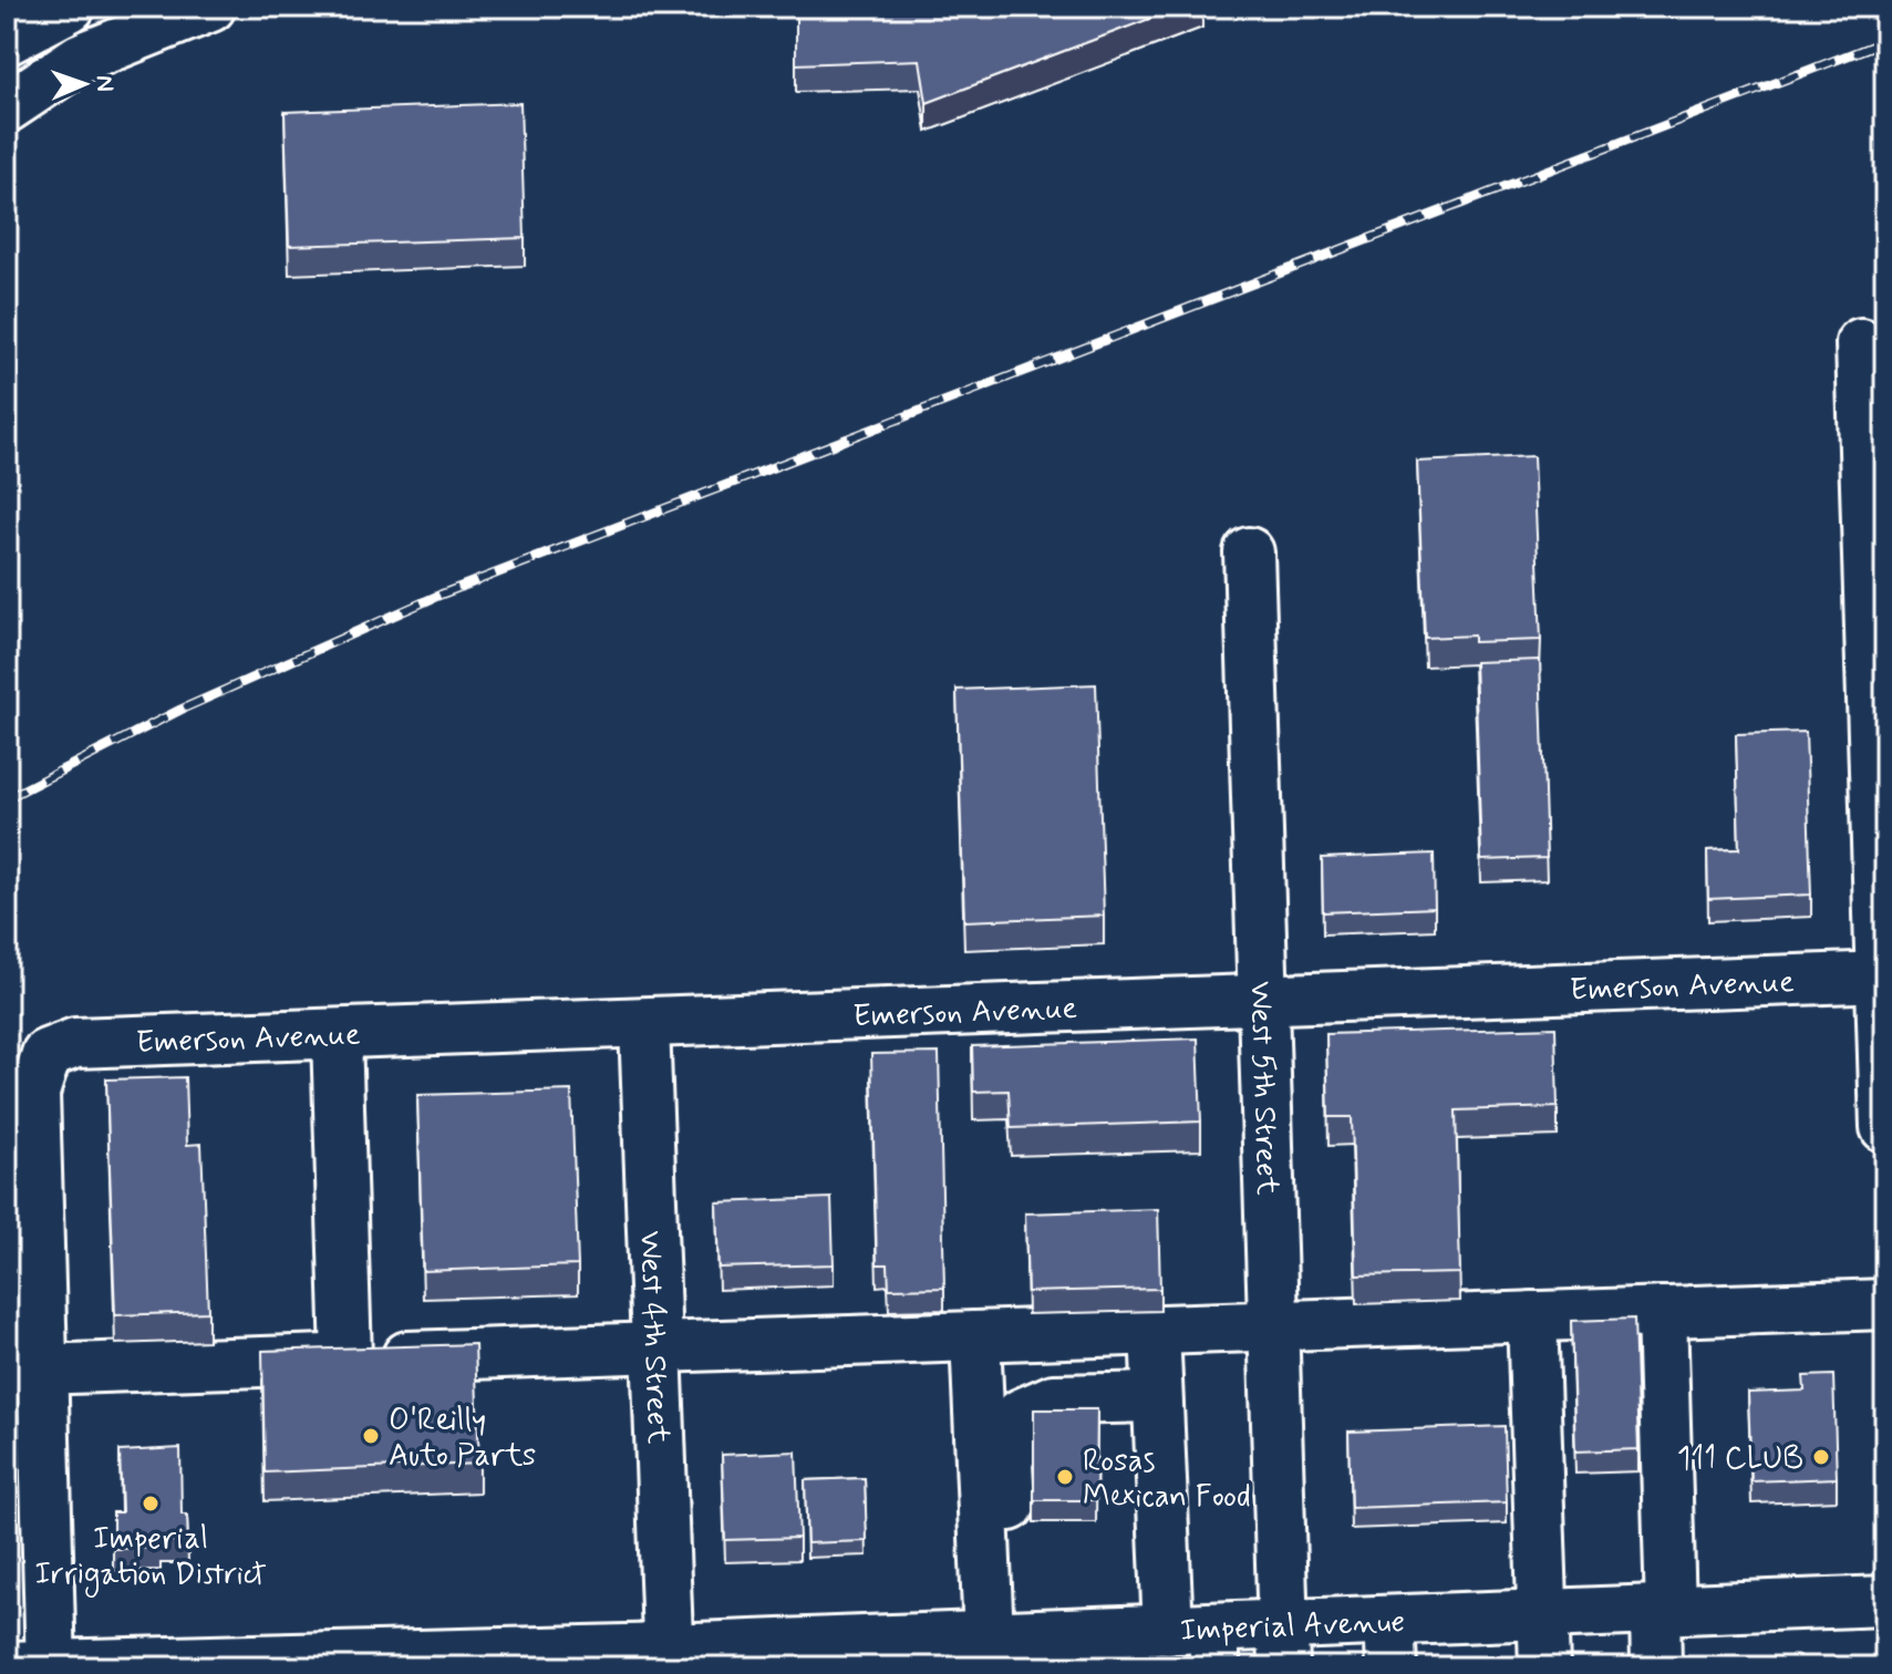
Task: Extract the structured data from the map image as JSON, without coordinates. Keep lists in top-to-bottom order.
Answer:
{
  "streets": {
    "main road": [
      "Emerson Avenue",
      "West 5th Street",
      "West 4th Street",
      "Imperial Avenue"
    ]
  },
  "crossings": [
    ["Emerson Avenue", "West 5th Street"],
    ["Emerson Avenue", "West 4th Street"],
    ["West 5th Street", "Imperial Avenue"],
    ["West 4th Street", "Imperial Avenue"]
  ],
  "places": [
    "O'Reilly Auto Parts",
    "111 CLUB",
    "Rosas Mexican Food",
    "Imperial Irrigation District"
  ],
  "north": "right"
}
